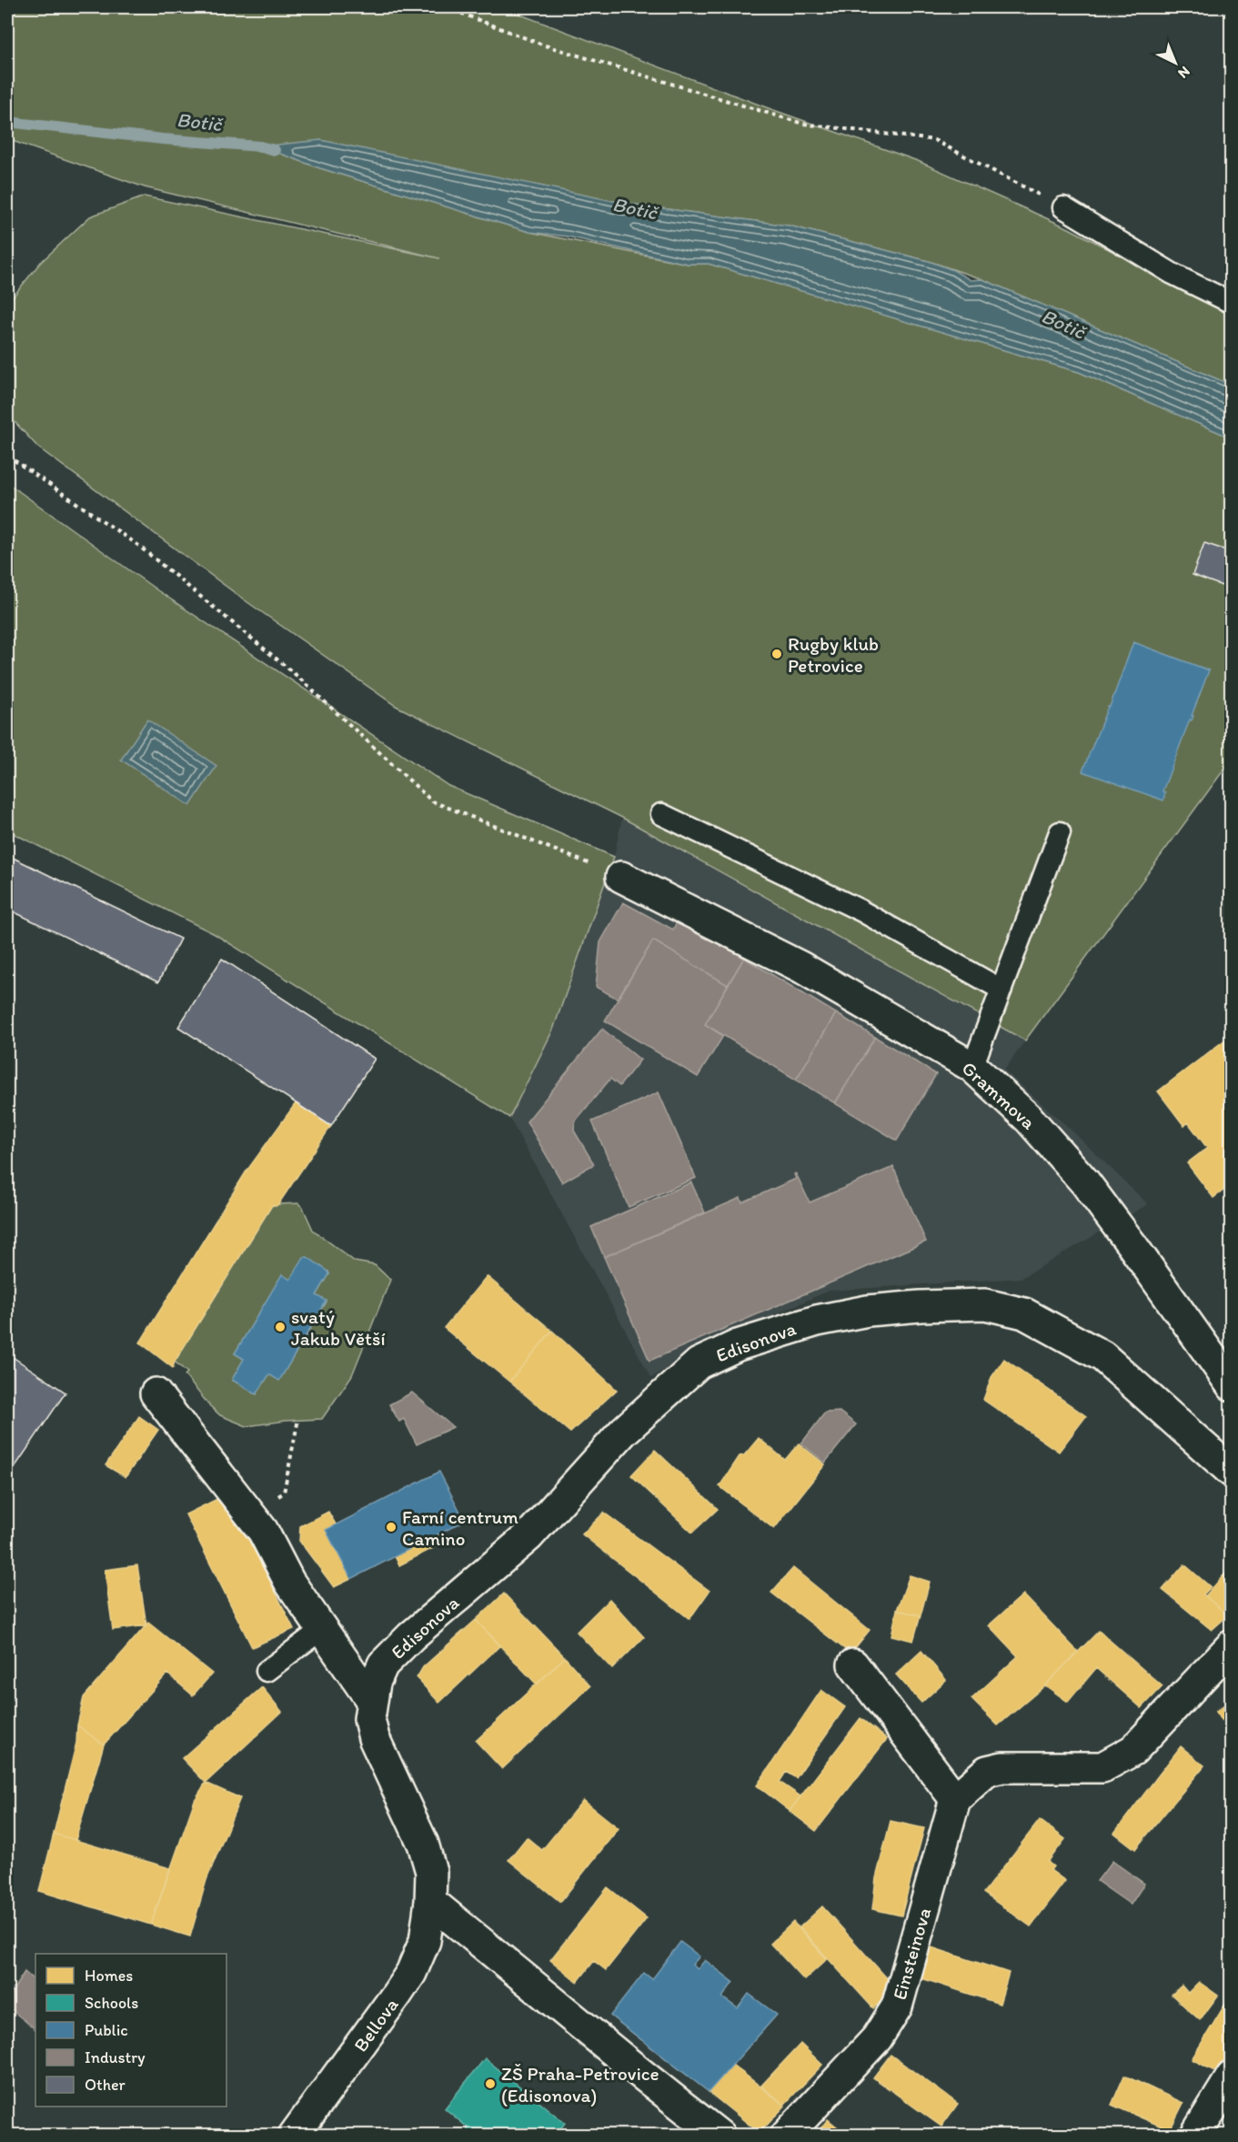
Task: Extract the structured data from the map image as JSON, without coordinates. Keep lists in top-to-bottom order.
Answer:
{
  "streets": {
    "street": [
      "Grammova",
      "Edisonova",
      "Einsteinova",
      "Bellova"
    ]
  },
  "crossings": [
    ["Edisonova", "Bellova"]
  ],
  "water": ["Botič"],
  "places": [
    "Rugby klub Petrovice",
    "svatý Jakub Větší",
    "Farní centrum Camino",
    "ZŠ Praha-Petrovice (Edisonova)"
  ],
  "legend": [
    "Homes",
    "Schools",
    "Public",
    "Industry",
    "Other"
  ],
  "north": "bottom right"
}
